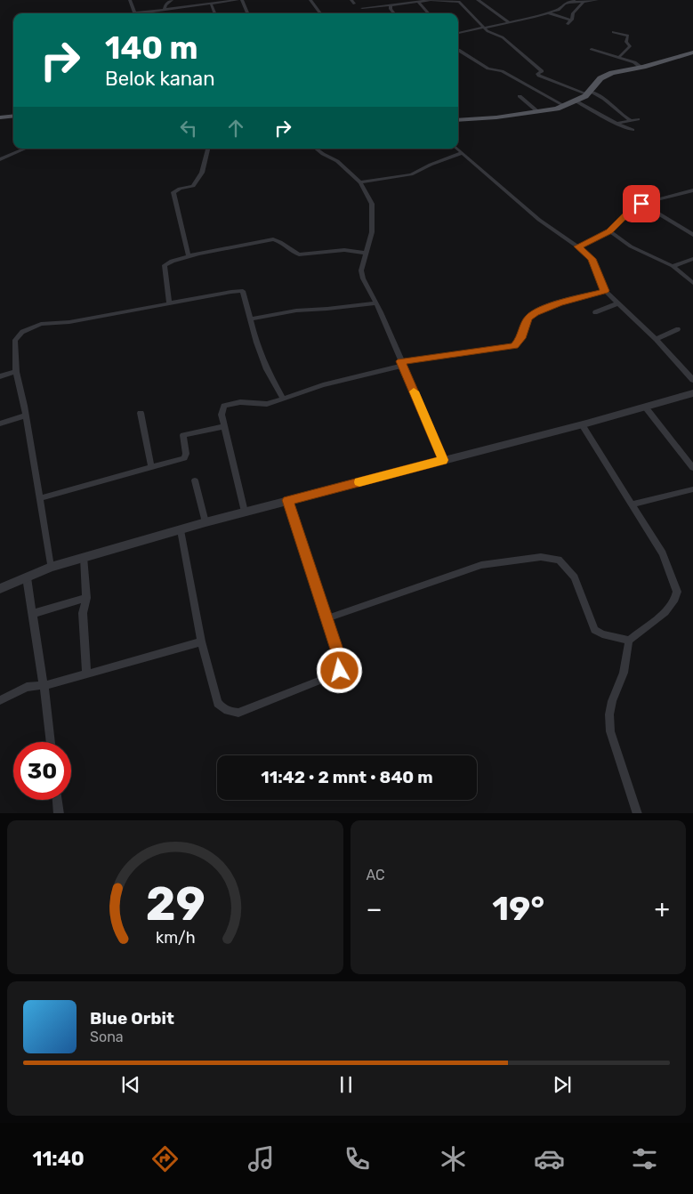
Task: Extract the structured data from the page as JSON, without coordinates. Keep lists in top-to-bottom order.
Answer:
{
  "page": {
    "turn": ["140 m", "Belok kanan"],
    "limit": "30",
    "trip": "11:42 · 2 mnt · 840 m",
    "tile": "AC",
    "heat": ["−", "19°", "+"],
    "song": ["Blue Orbit", "Sona"],
    "tabs": "11:40",
    "gauge": ["29", "km/h"]
  }
}
